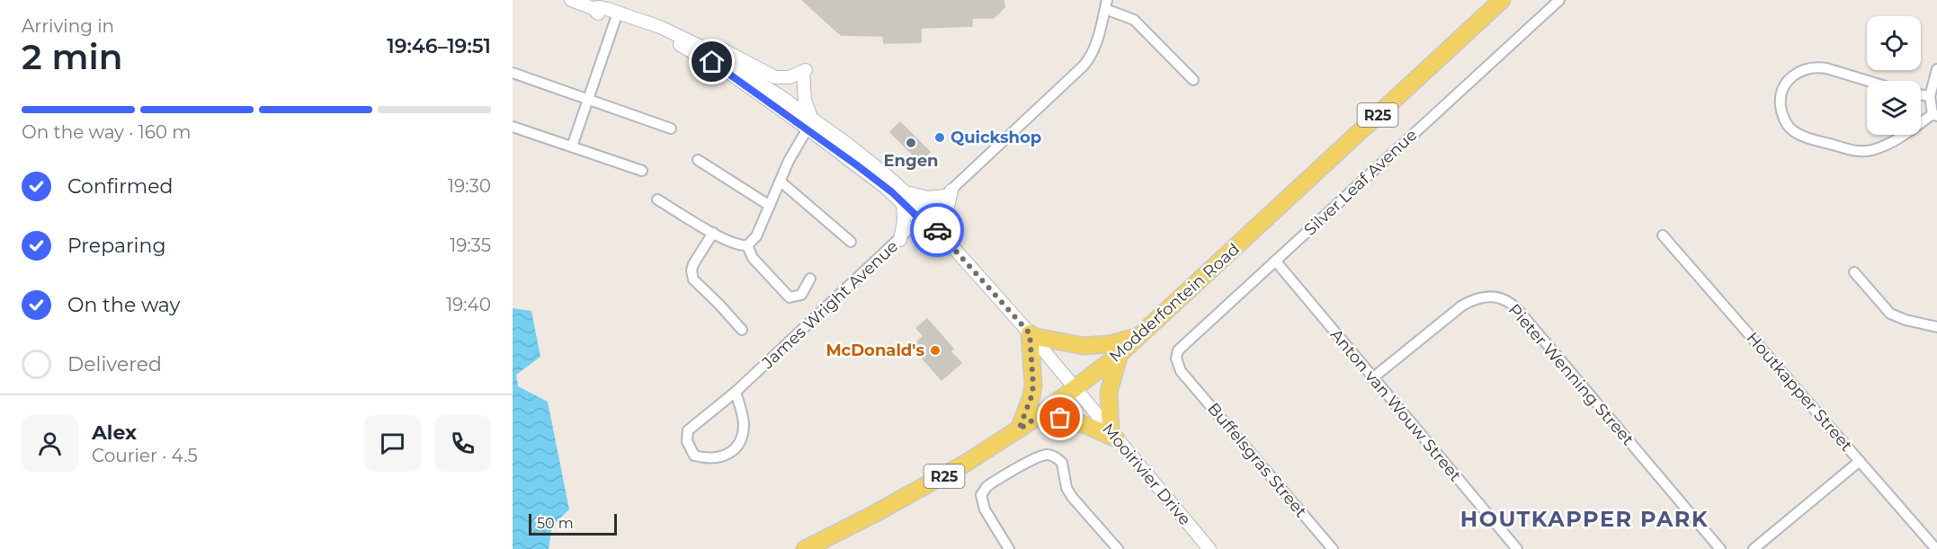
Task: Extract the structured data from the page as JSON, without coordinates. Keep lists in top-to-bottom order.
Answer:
{
  "streets": {
    "main road": ["R25", "Modderfontein Road"],
    "street": [
      "Silver Leaf Avenue",
      "James Wright Avenue",
      "Pieter Wenning Street",
      "Houtkapper Street",
      "Anton van Wouw Street",
      "Buffelsgras Street",
      "Mooirivier Drive"
    ]
  },
  "crossings": [
    ["Silver Leaf Avenue", "Anton van Wouw Street"],
    ["Silver Leaf Avenue", "Buffelsgras Street"],
    ["Modderfontein Road", "Mooirivier Drive"],
    ["James Wright Avenue", "Mooirivier Drive"],
    ["Pieter Wenning Street", "Anton van Wouw Street"]
  ],
  "districts": ["HOUTKAPPER PARK"],
  "places": ["Quickshop", "Engen", "McDonald's"],
  "scale_bar": "50 m",
  "page": {
    "heading": ["2 min", "Arriving in", "19:46–19:51"],
    "panel": ["Alex", "Courier · 4.5"],
    "bar": "On the way · 160 m",
    "list": [
      ["Confirmed", "19:30"],
      ["Preparing", "19:35"],
      ["On the way", "19:40"],
      "Delivered"
    ],
    "scale": "50 m"
  }
}
